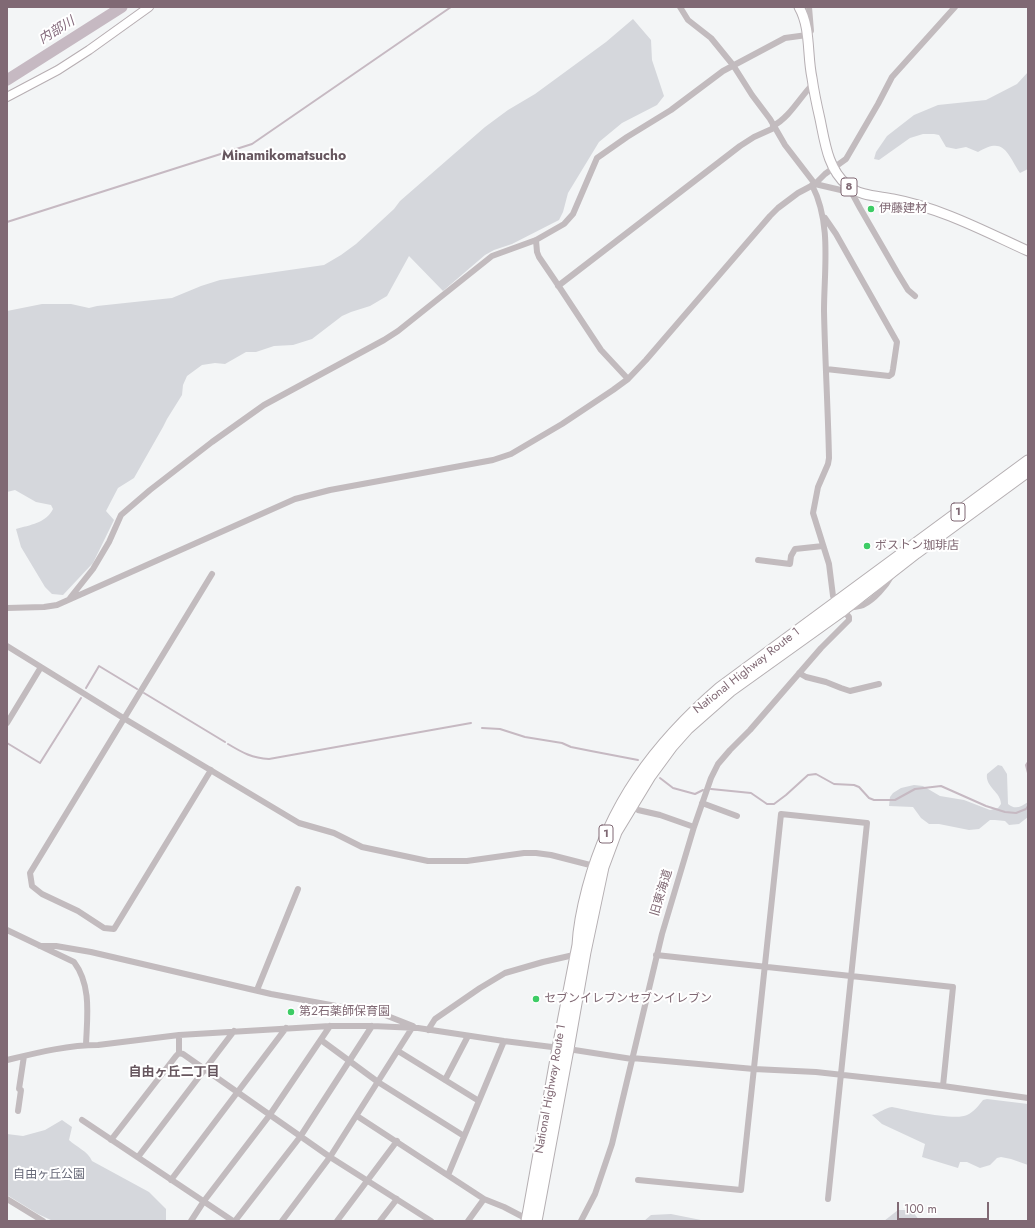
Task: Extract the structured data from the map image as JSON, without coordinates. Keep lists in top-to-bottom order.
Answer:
{
  "streets": {
    "highway": ["1", "National Highway Route 1"],
    "main road": ["8"],
    "street": ["旧東海道"]
  },
  "crossings": [
    ["National Highway Route 1", "旧東海道"]
  ],
  "districts": ["Minamikomatsucho", "自由ヶ丘二丁目"],
  "water": ["内部川"],
  "parks": ["自由ヶ丘公園"],
  "places": [
    "伊藤建材",
    "ボストン珈琲店",
    "セブンイレブンセブンイレブン",
    "第２石薬師保育園"
  ],
  "scale_bar": "100 m"
}
